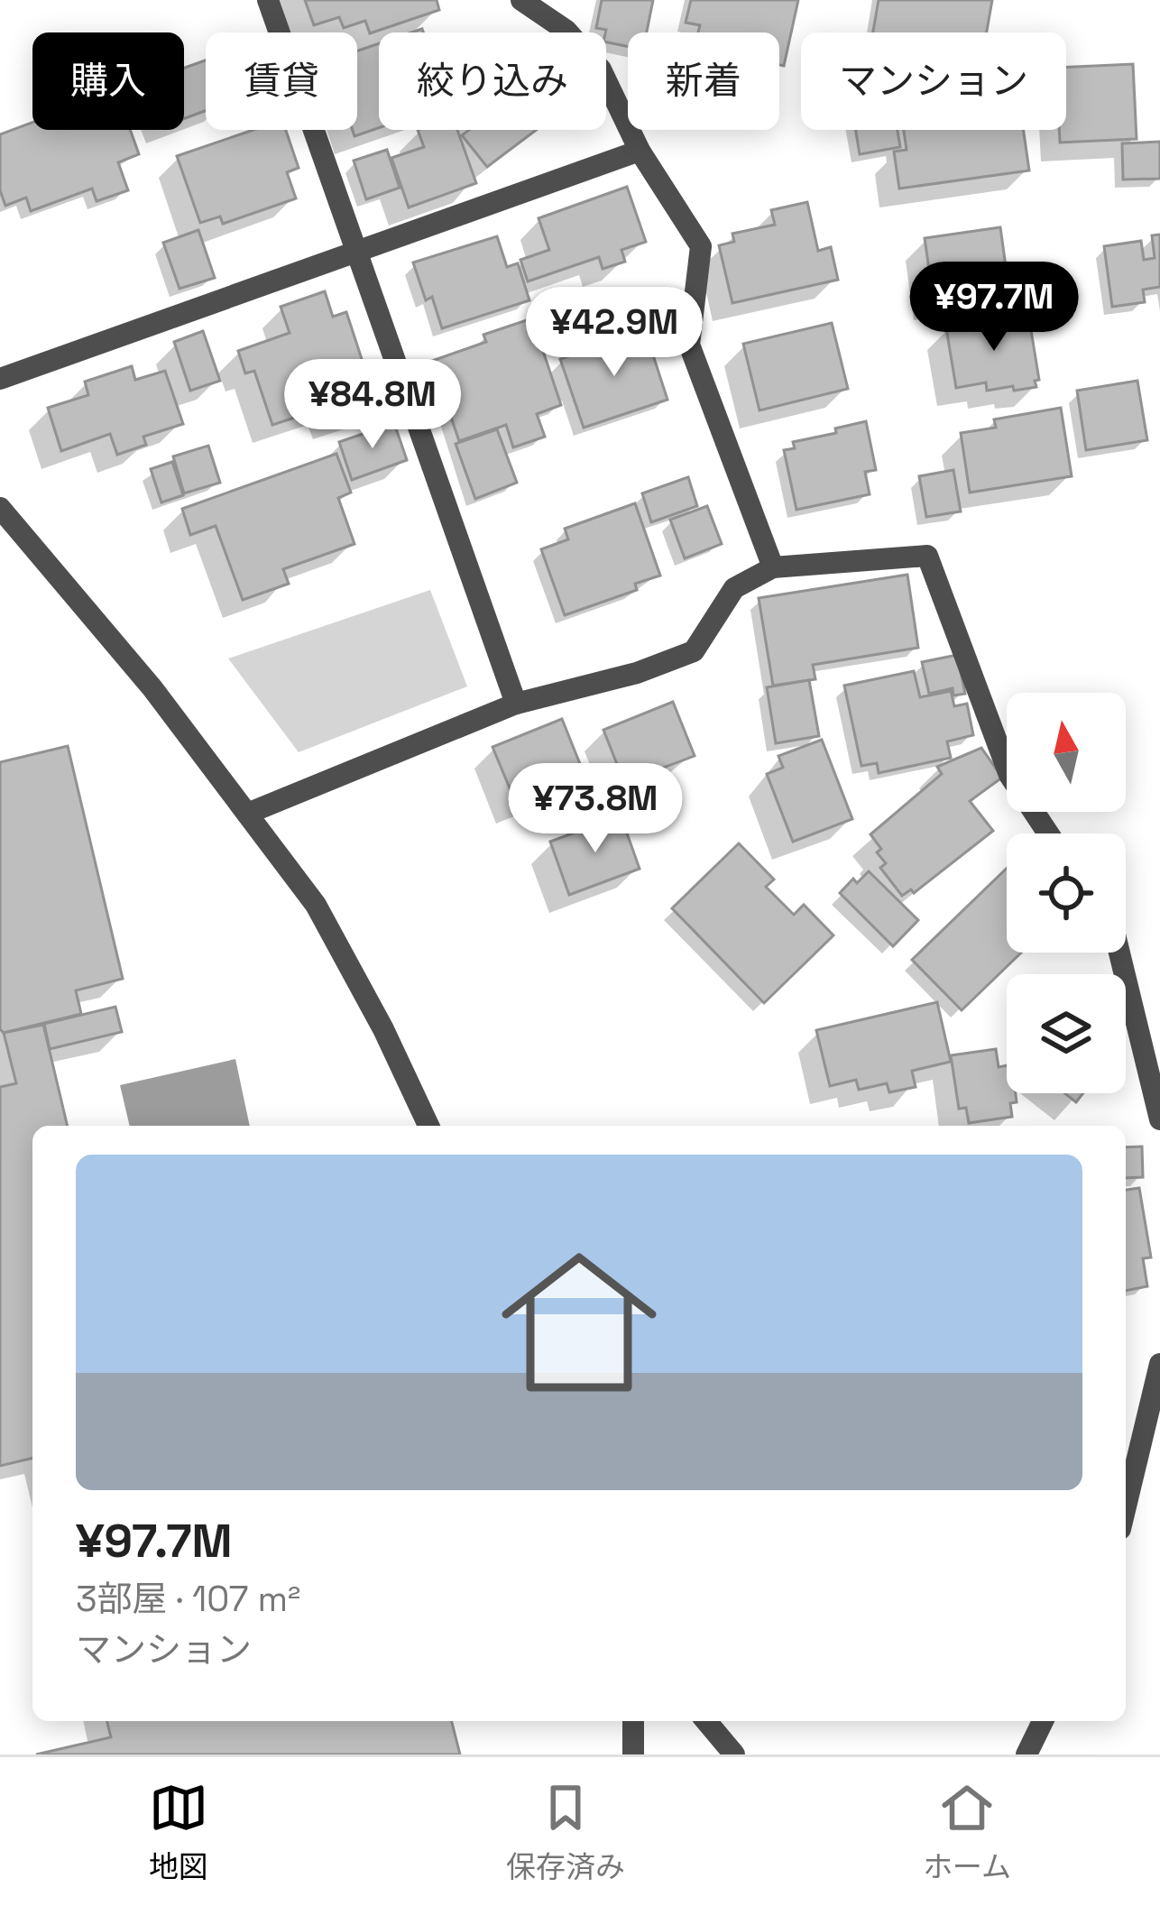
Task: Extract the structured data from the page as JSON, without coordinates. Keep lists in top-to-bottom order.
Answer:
{
  "north": "top",
  "page": {
    "chip": [
      "購入",
      "賃貸",
      "絞り込み",
      "新着",
      "マンション"
    ],
    "price": [
      "¥97.7M",
      "¥42.9M",
      "¥84.8M",
      "¥73.8M"
    ],
    "list": [
      {
        "name": "¥97.7M",
        "note": "3部屋 · 107 m² · マンション"
      }
    ],
    "tabs": ["地図", "保存済み", "ホーム"]
  }
}
